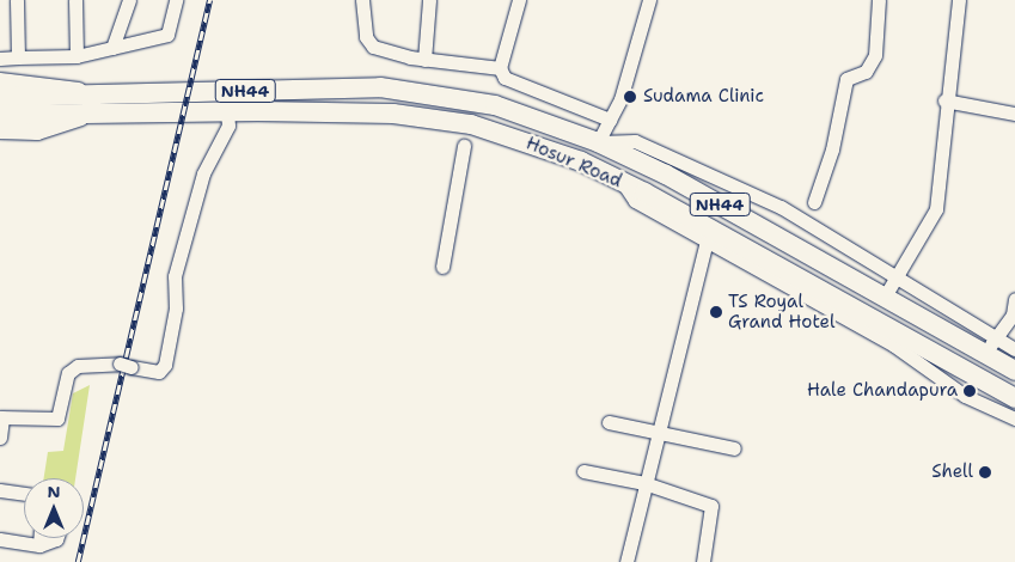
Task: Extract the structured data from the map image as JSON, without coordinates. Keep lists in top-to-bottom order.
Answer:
{
  "streets": {
    "highway": ["NH44", "Hosur Road"]
  },
  "places": [
    "Sudama Clinic",
    "TS Royal Grand Hotel",
    "Hale Chandapura",
    "Shell"
  ],
  "north": "top"
}
